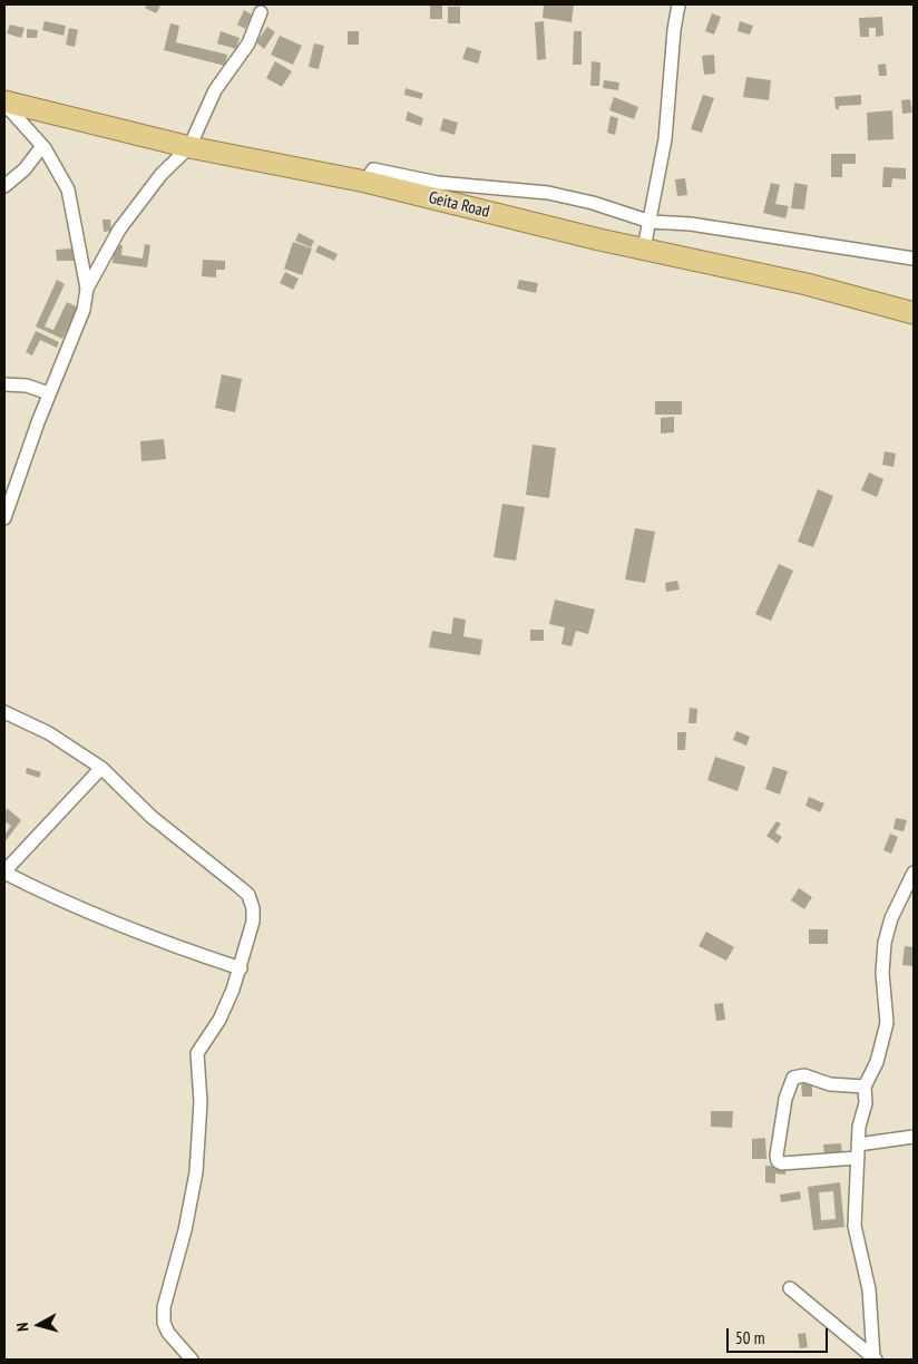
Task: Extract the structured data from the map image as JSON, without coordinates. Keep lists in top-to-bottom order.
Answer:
{
  "streets": {
    "highway": ["Geita Road"]
  },
  "scale_bar": "50 m",
  "north": "left"
}
